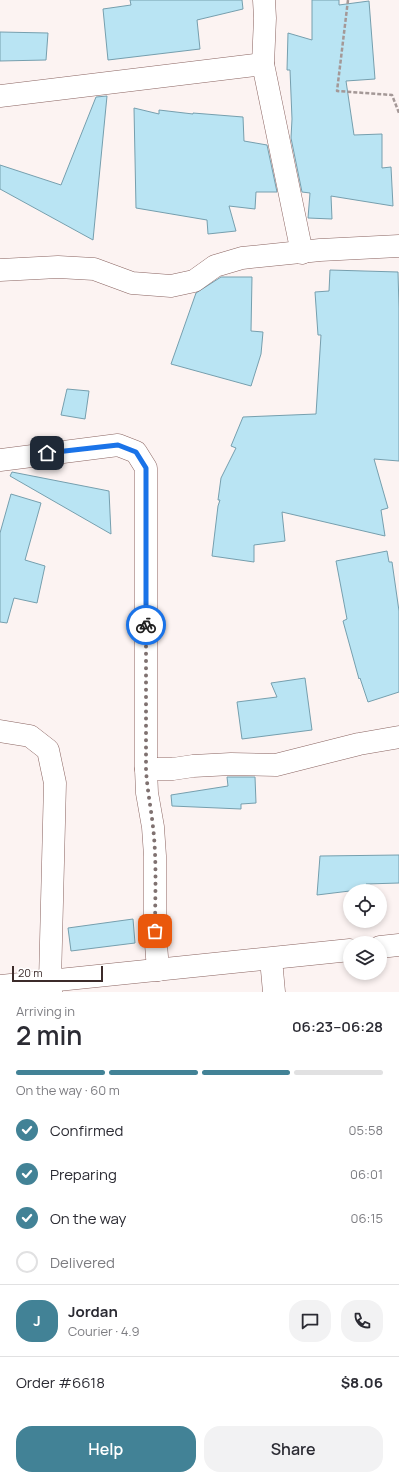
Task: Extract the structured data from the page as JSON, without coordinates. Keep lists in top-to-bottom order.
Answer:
{
  "scale_bar": "20 m",
  "page": {
    "scale": "20 m",
    "heading": ["2 min", "Arriving in", "06:23–06:28"],
    "panel": [
      "Jordan",
      "Courier · 4.9",
      "Order #6618",
      "$8.06"
    ],
    "bar": "On the way · 60 m",
    "list": [
      ["Confirmed", "05:58"],
      ["Preparing", "06:01"],
      ["On the way", "06:15"],
      "Delivered"
    ],
    "round": "J",
    "buttons": ["Help", "Share"]
  }
}
